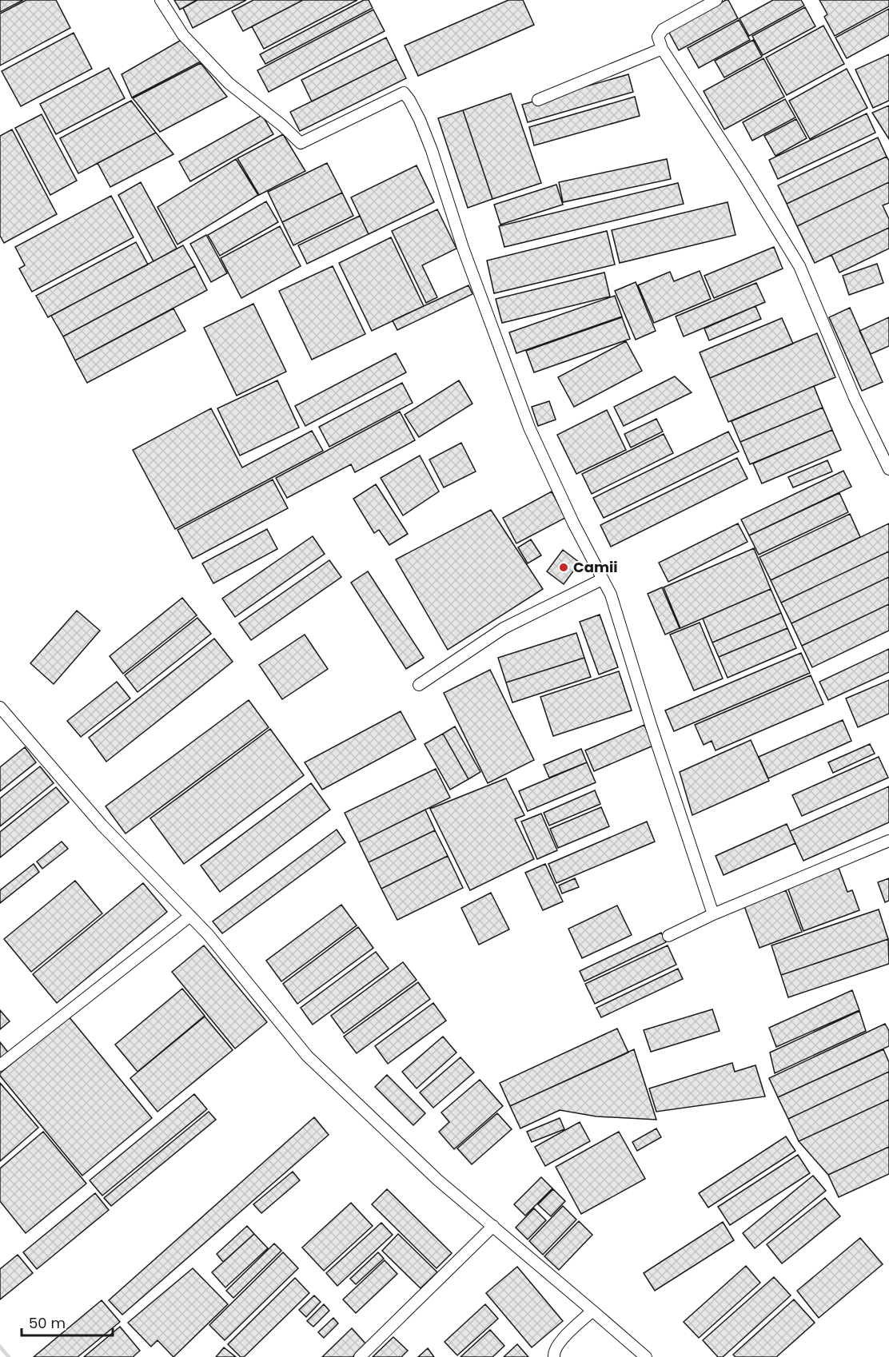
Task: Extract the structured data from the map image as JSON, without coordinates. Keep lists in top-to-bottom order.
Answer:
{
  "places": ["Camii"],
  "scale_bar": "50 m"
}
